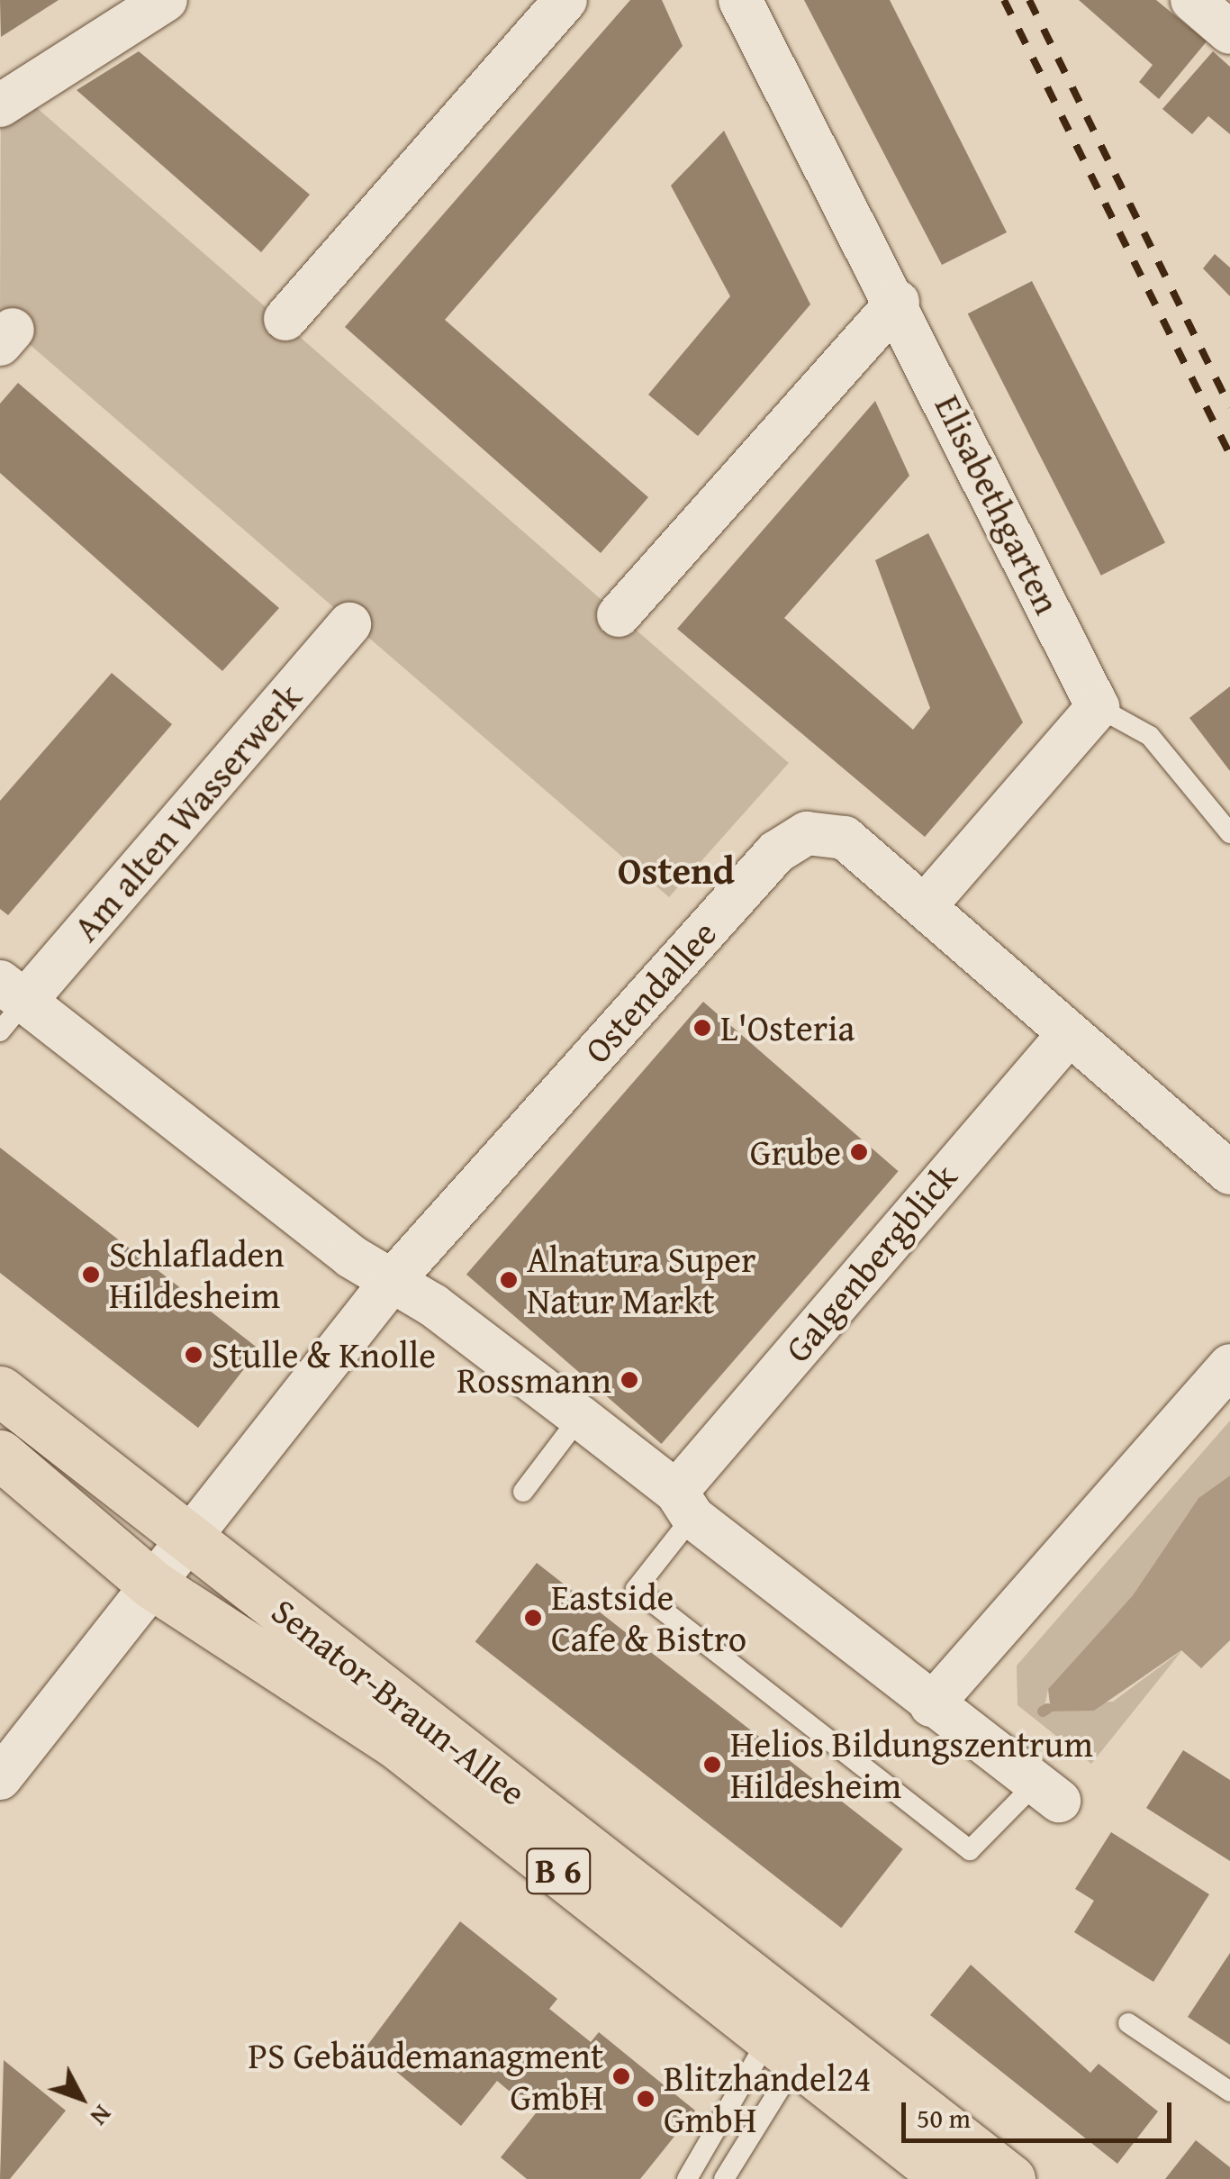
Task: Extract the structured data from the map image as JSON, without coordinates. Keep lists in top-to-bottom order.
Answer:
{
  "streets": {
    "main road": ["Senator-Braun-Allee", "B 6"],
    "street": [
      "Elisabethgarten",
      "Am alten Wasserwerk",
      "Ostendallee",
      "Galgenbergblick"
    ]
  },
  "crossings": [
    ["Am alten Wasserwerk", "Ostendallee"],
    ["Ostendallee", "Galgenbergblick"],
    ["Ostendallee", "Senator-Braun-Allee"]
  ],
  "districts": ["Ostend"],
  "places": [
    "L'Osteria",
    "Grube",
    "Schlafladen Hildesheim",
    "Alnatura Super Natur Markt",
    "Stulle & Knolle",
    "Rossmann",
    "Eastside Cafe & Bistro",
    "Helios Bildungszentrum Hildesheim",
    "PS Gebäudemanagment GmbH",
    "Blitzhandel24 GmbH"
  ],
  "scale_bar": "50 m",
  "north": "bottom right"
}
